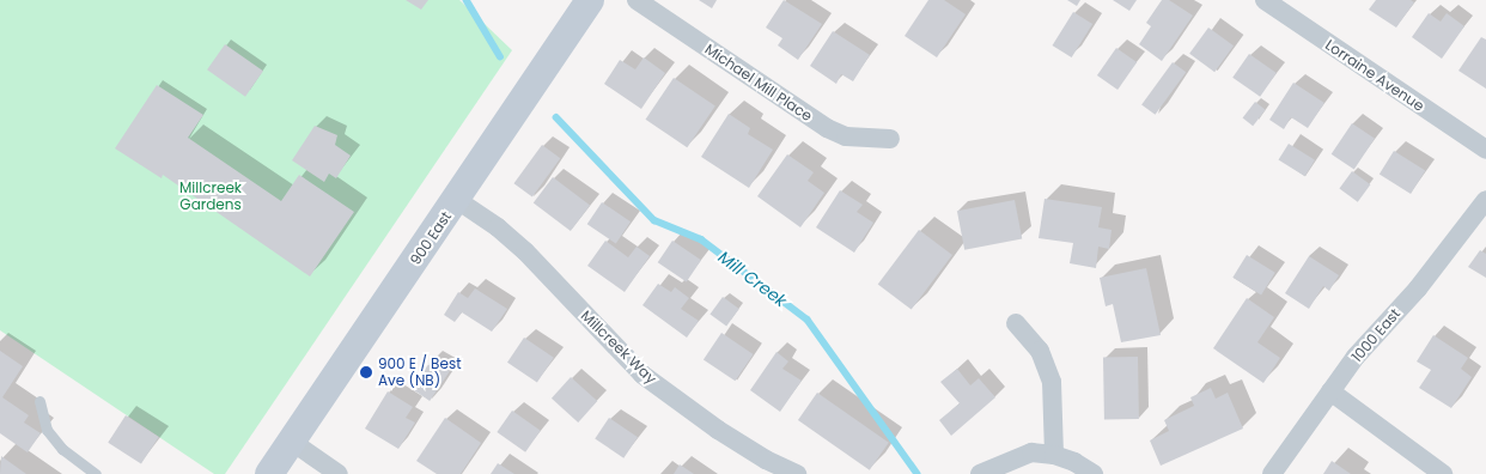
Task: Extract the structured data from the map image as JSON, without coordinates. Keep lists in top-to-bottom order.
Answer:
{
  "streets": {
    "main road": ["900 East"],
    "street": [
      "Lorraine Avenue",
      "Michael Mill Place",
      "1000 East",
      "Millcreek Way"
    ]
  },
  "crossings": [
    ["900 East", "Millcreek Way"]
  ],
  "water": ["Mill Creek"],
  "parks": ["Millcreek Gardens"],
  "places": ["900 E / Best Ave (NB)"]
}
